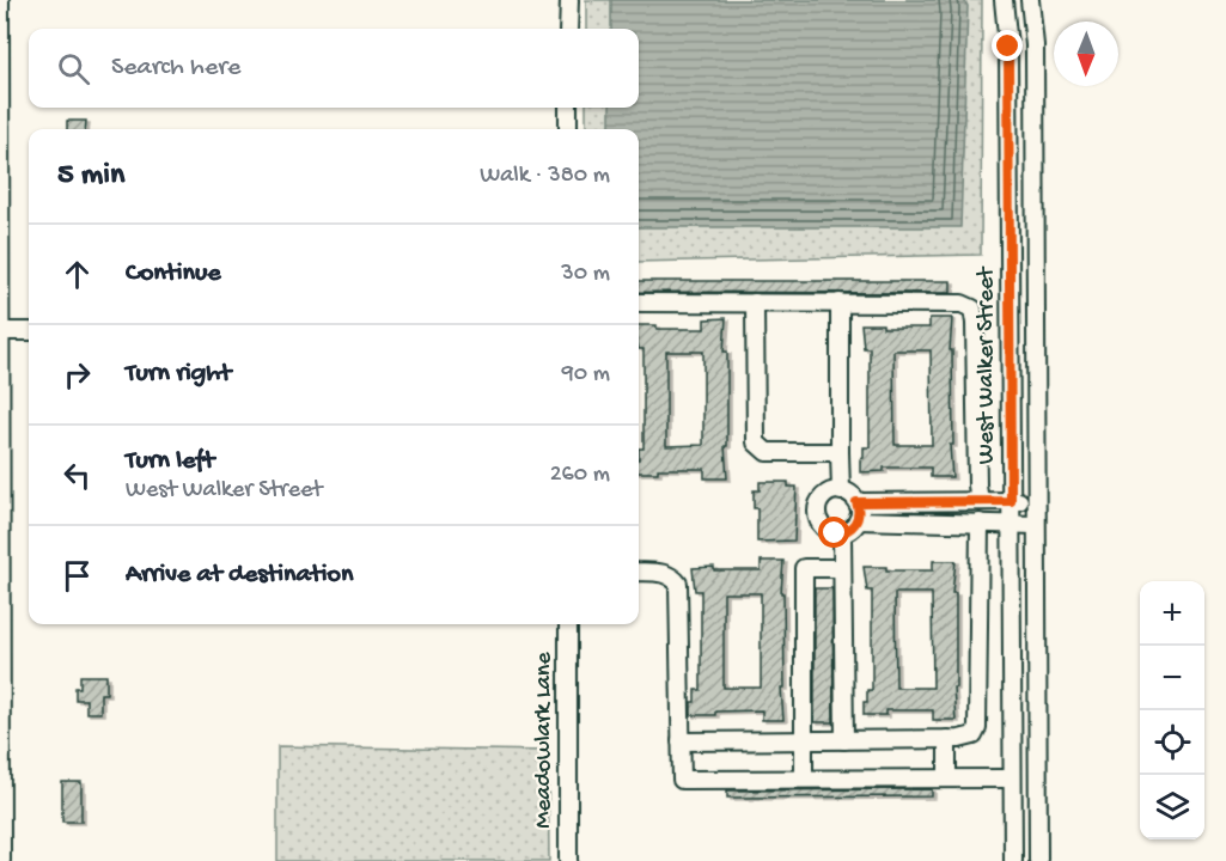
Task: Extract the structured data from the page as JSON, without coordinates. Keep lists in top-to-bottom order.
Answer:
{
  "streets": {
    "street": ["West Walker Street", "Meadowlark Lane"]
  },
  "north": "bottom",
  "page": {
    "search": "Search here",
    "heading": ["5 min", "Walk · 380 m"],
    "list": [
      ["Continue", "30 m"],
      ["Turn right", "90 m"],
      ["Turn left", "West Walker Street", "260 m"],
      "Arrive at destination"
    ],
    "map_buttons": ["+", "−"]
  }
}
